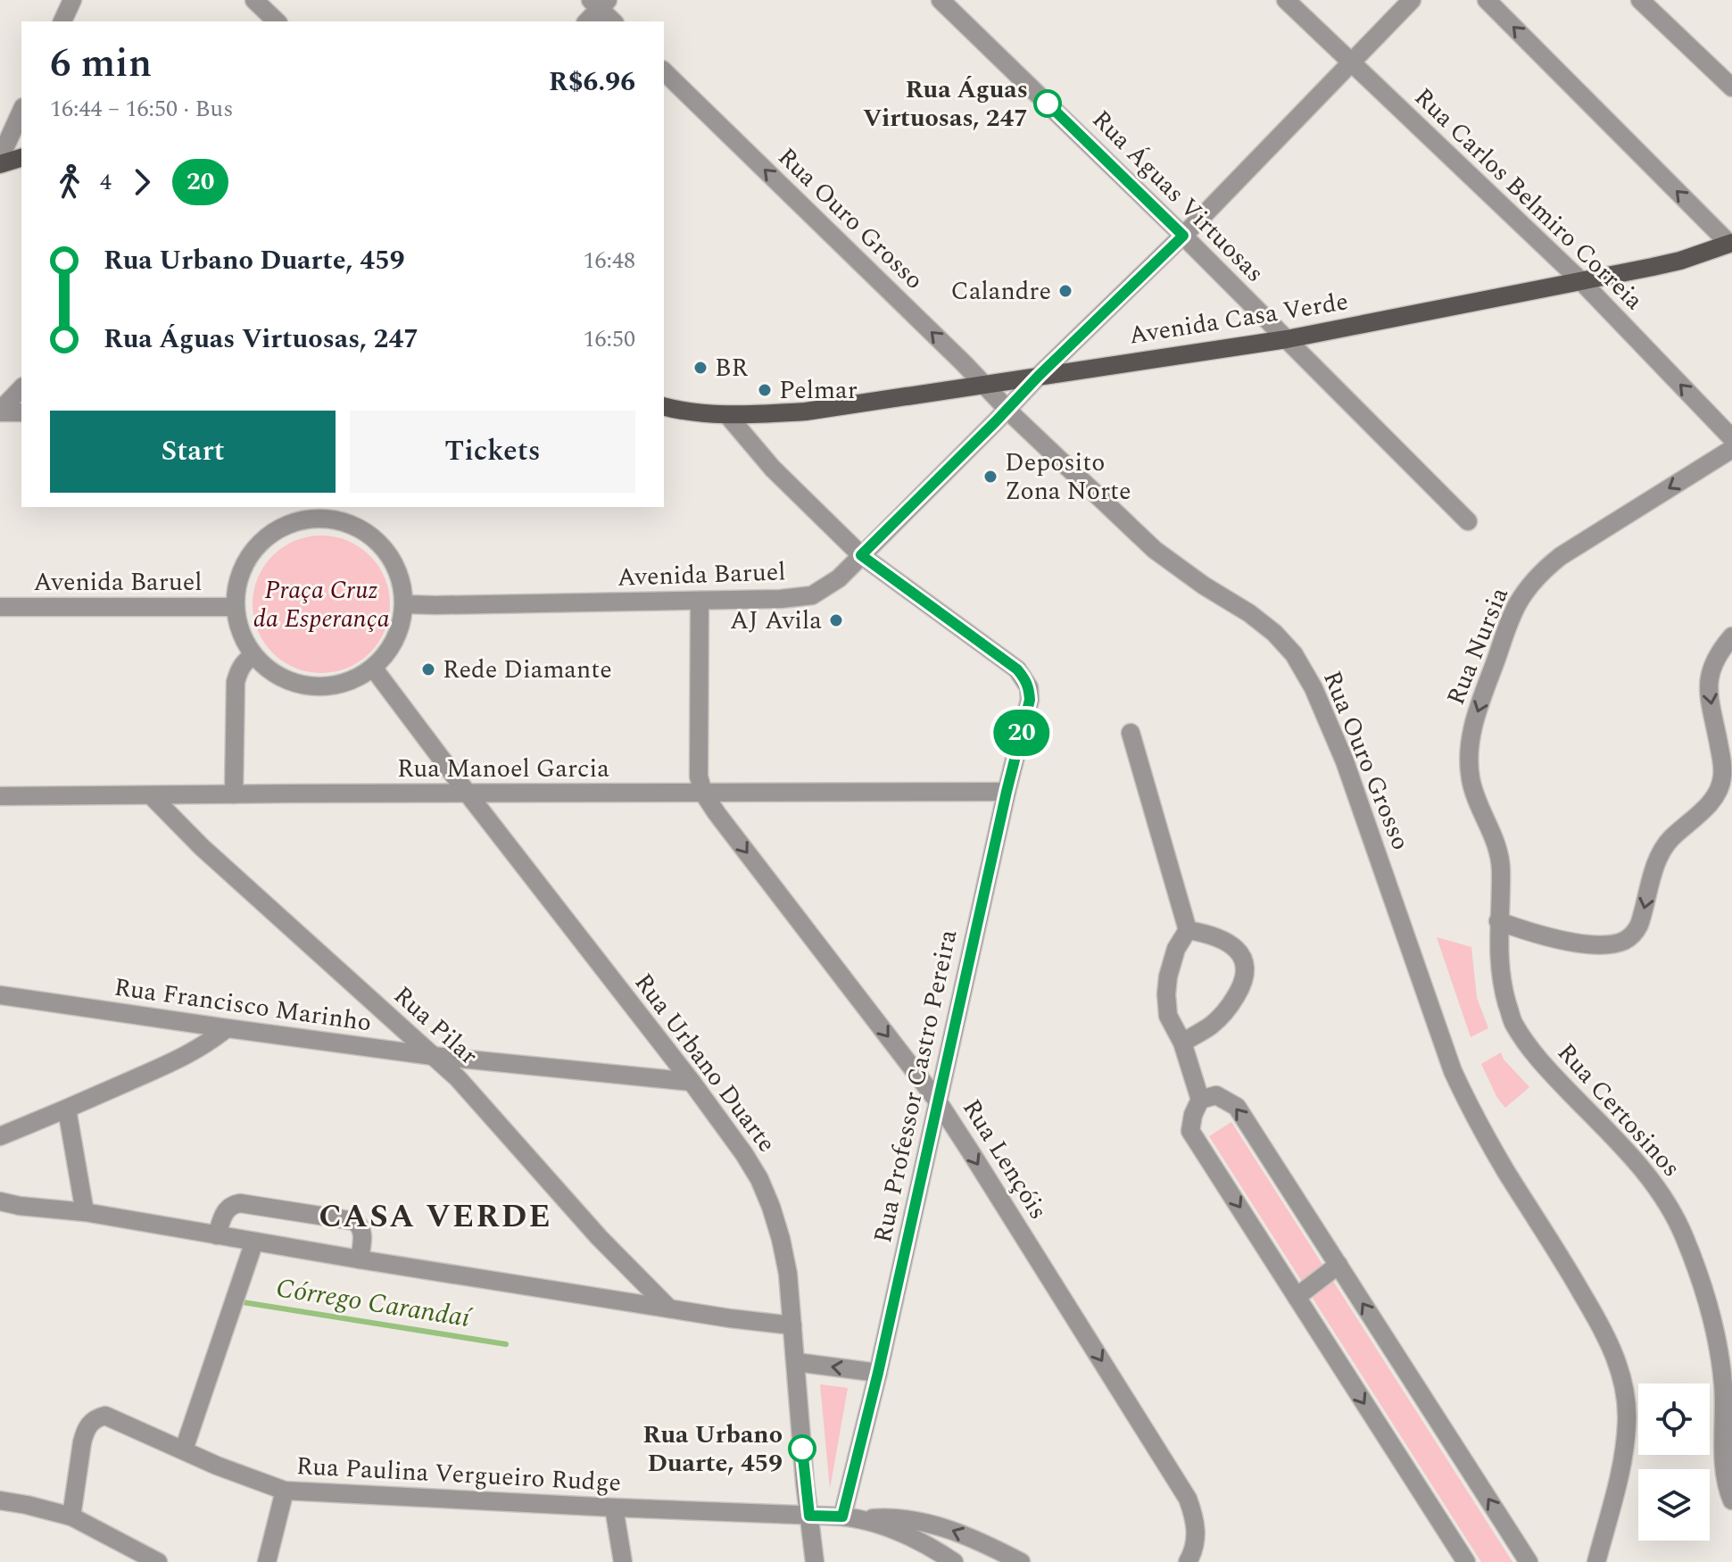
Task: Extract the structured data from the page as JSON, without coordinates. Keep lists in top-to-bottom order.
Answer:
{
  "streets": {
    "main road": ["Avenida Casa Verde"],
    "street": [
      "Rua Águas Virtuosas",
      "Rua Carlos Belmiro Correia",
      "Rua Ouro Grosso",
      "Avenida Baruel",
      "Rua Nursia",
      "Rua Manoel Garcia",
      "Rua Francisco Marinho",
      "Rua Pilar",
      "Rua Urbano Duarte",
      "Rua Professor Castro Pereira",
      "Rua Certosinos",
      "Rua Lençóis",
      "Rua Paulina Vergueiro Rudge"
    ]
  },
  "crossings": [
    ["Rua Águas Virtuosas", "Avenida Casa Verde"],
    ["Rua Águas Virtuosas", "Avenida Baruel"],
    ["Rua Carlos Belmiro Correia", "Avenida Casa Verde"],
    ["Rua Carlos Belmiro Correia", "Avenida Baruel"],
    ["Rua Ouro Grosso", "Avenida Casa Verde"],
    ["Rua Ouro Grosso", "Avenida Baruel"],
    ["Avenida Casa Verde", "Avenida Baruel"],
    ["Avenida Baruel", "Rua Urbano Duarte"],
    ["Avenida Baruel", "Rua Professor Castro Pereira"],
    ["Avenida Baruel", "Rua Lençóis"],
    ["Rua Nursia", "Rua Certosinos"],
    ["Rua Manoel Garcia", "Rua Pilar"],
    ["Rua Manoel Garcia", "Rua Urbano Duarte"],
    ["Rua Manoel Garcia", "Rua Professor Castro Pereira"],
    ["Rua Manoel Garcia", "Rua Lençóis"],
    ["Rua Francisco Marinho", "Rua Pilar"],
    ["Rua Francisco Marinho", "Rua Urbano Duarte"],
    ["Rua Urbano Duarte", "Rua Paulina Vergueiro Rudge"],
    ["Rua Professor Castro Pereira", "Rua Lençóis"],
    ["Rua Professor Castro Pereira", "Rua Paulina Vergueiro Rudge"]
  ],
  "one_way": ["Rua Nursia", "Rua Lençóis"],
  "districts": ["CASA VERDE"],
  "water": ["Córrego Carandaí"],
  "parks": ["Praça Cruz da Esperança"],
  "places": [
    "Rua Águas Virtuosas, 247",
    "Calandre",
    "BR",
    "Pelmar",
    "Deposito Zona Norte",
    "AJ Avila",
    "Rede Diamante",
    "Rua Urbano Duarte, 459"
  ],
  "lines": ["bus line 20"],
  "page": {
    "on_map": "20",
    "heading": ["6 min", "16:44 – 16:50 · Bus", "R$6.96"],
    "legs": ["4", "20"],
    "list": [
      {
        "name": "Rua Urbano Duarte, 459",
        "value": "16:48"
      },
      {
        "name": "Rua Águas Virtuosas, 247",
        "value": "16:50"
      }
    ],
    "buttons": ["Start", "Tickets"]
  }
}
